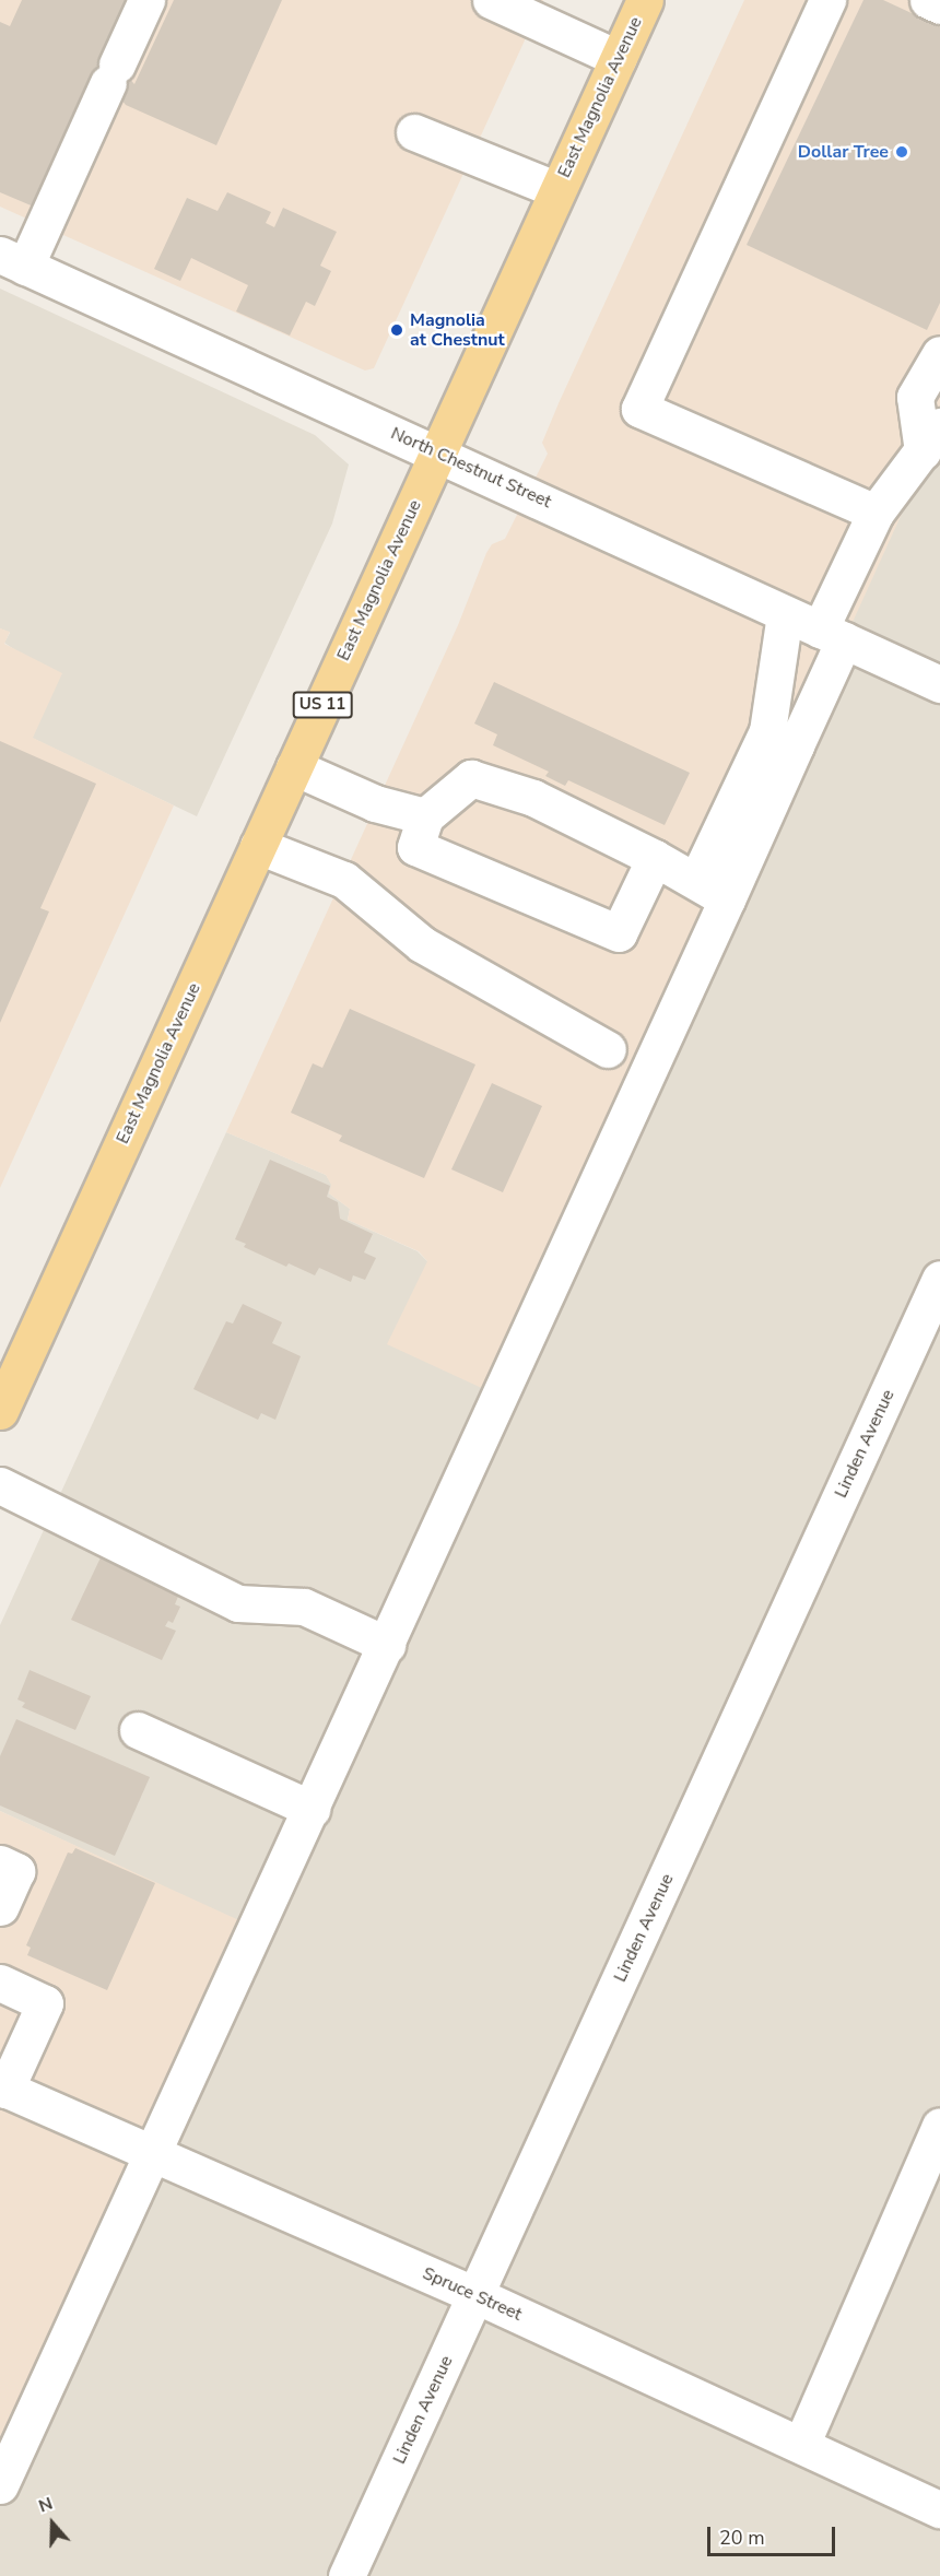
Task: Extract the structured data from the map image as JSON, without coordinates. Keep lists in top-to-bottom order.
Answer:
{
  "streets": {
    "main road": ["East Magnolia Avenue", "US 11"],
    "street": ["North Chestnut Street", "Linden Avenue", "Spruce Street"]
  },
  "crossings": [
    ["East Magnolia Avenue", "North Chestnut Street"],
    ["Linden Avenue", "Spruce Street"]
  ],
  "places": ["Dollar Tree", "Magnolia at Chestnut"],
  "scale_bar": "20 m",
  "north": "top"
}
